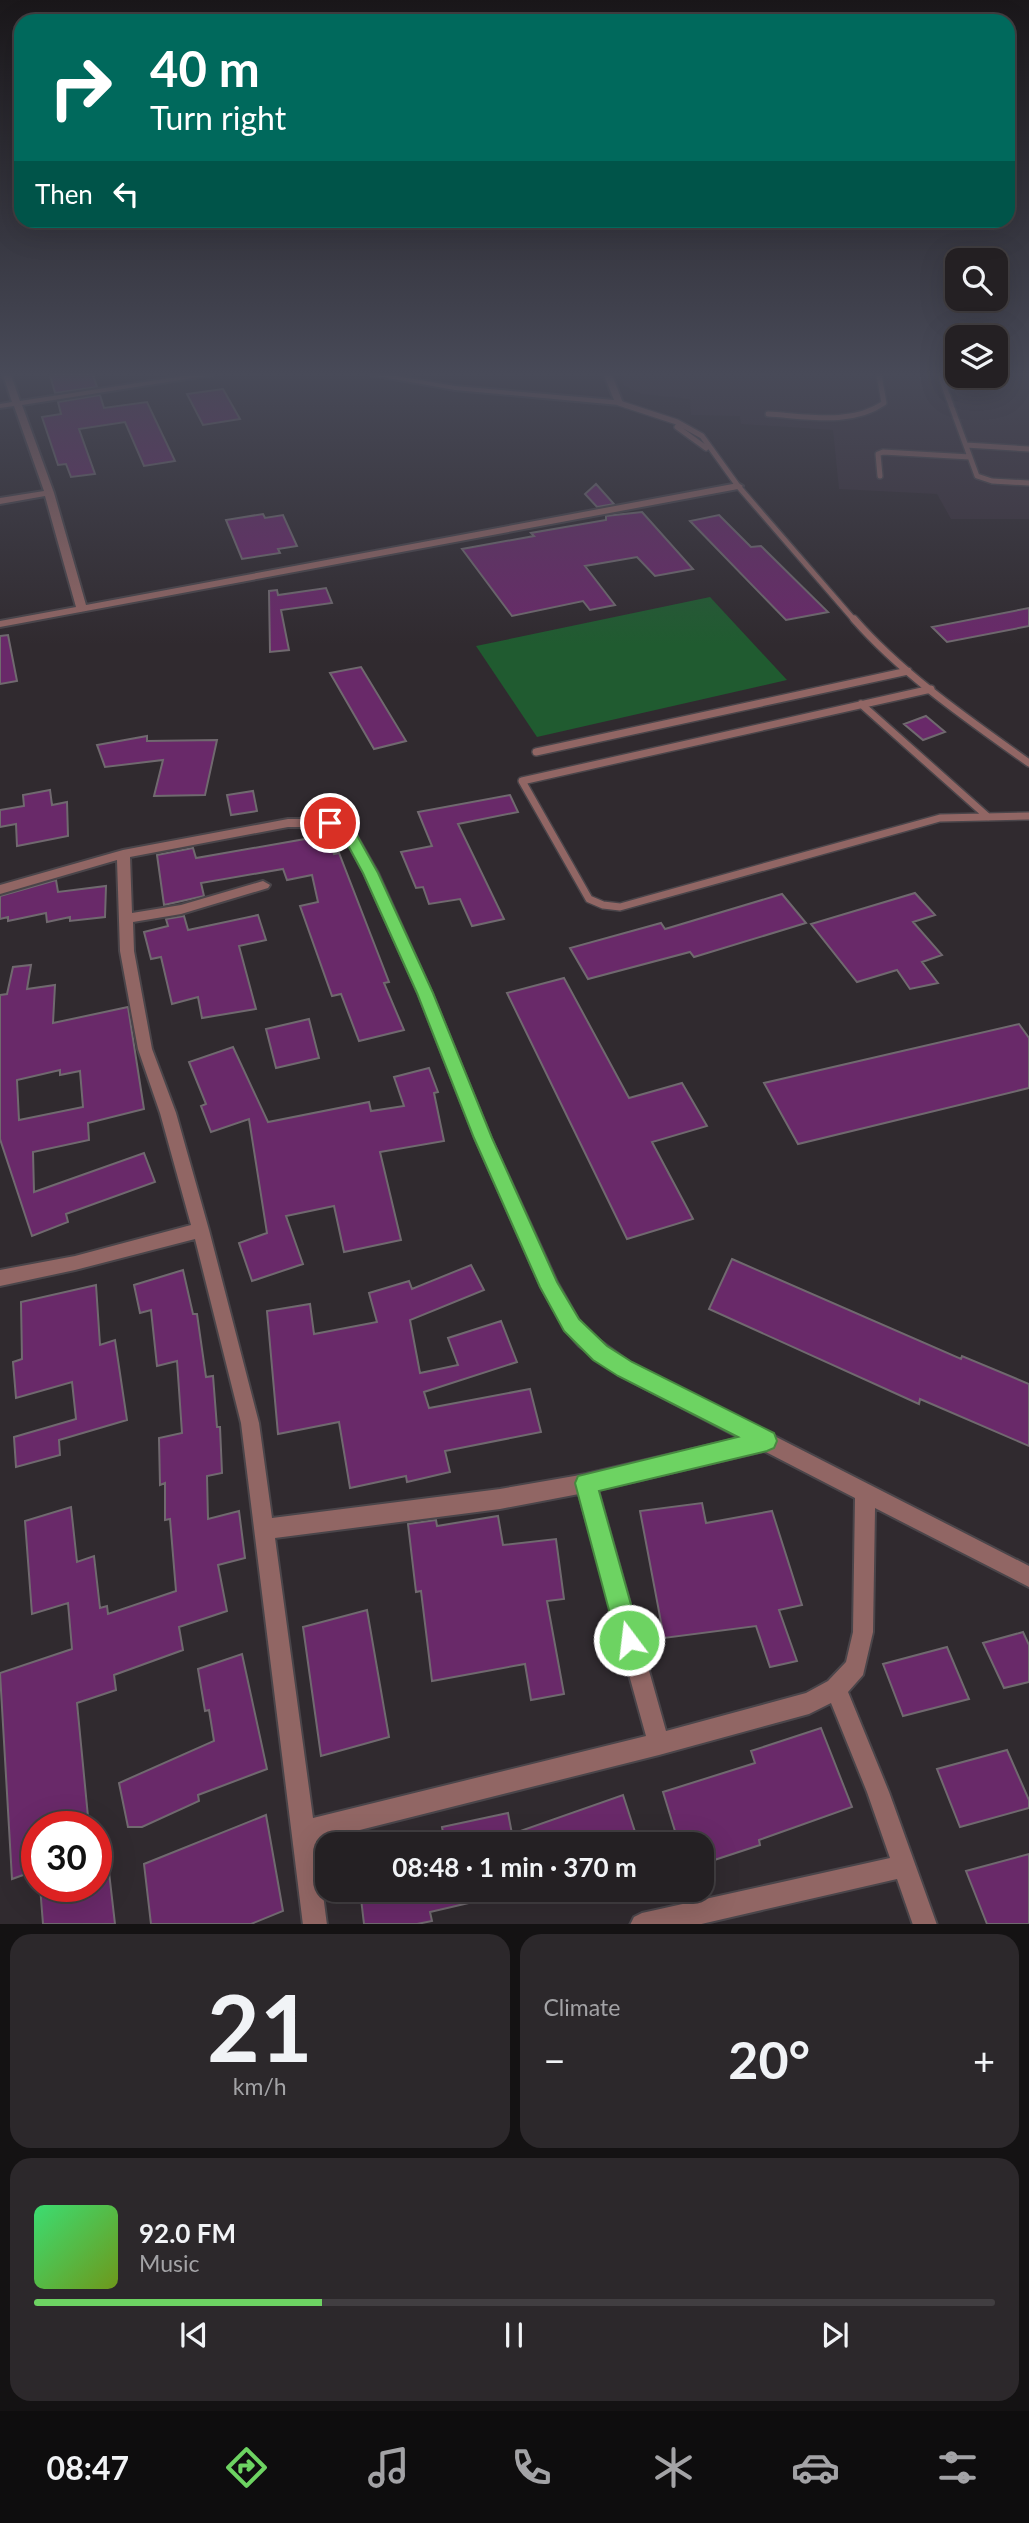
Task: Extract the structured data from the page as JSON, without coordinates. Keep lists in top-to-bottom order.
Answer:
{
  "page": {
    "turn": ["40 m", "Turn right"],
    "then": "Then",
    "limit": "30",
    "trip": "08:48 · 1 min · 370 m",
    "tile": [
      ["21", "km/h"],
      "Climate"
    ],
    "heat": ["−", "20°", "+"],
    "song": ["92.0 FM", "Music"],
    "tabs": "08:47"
  }
}
